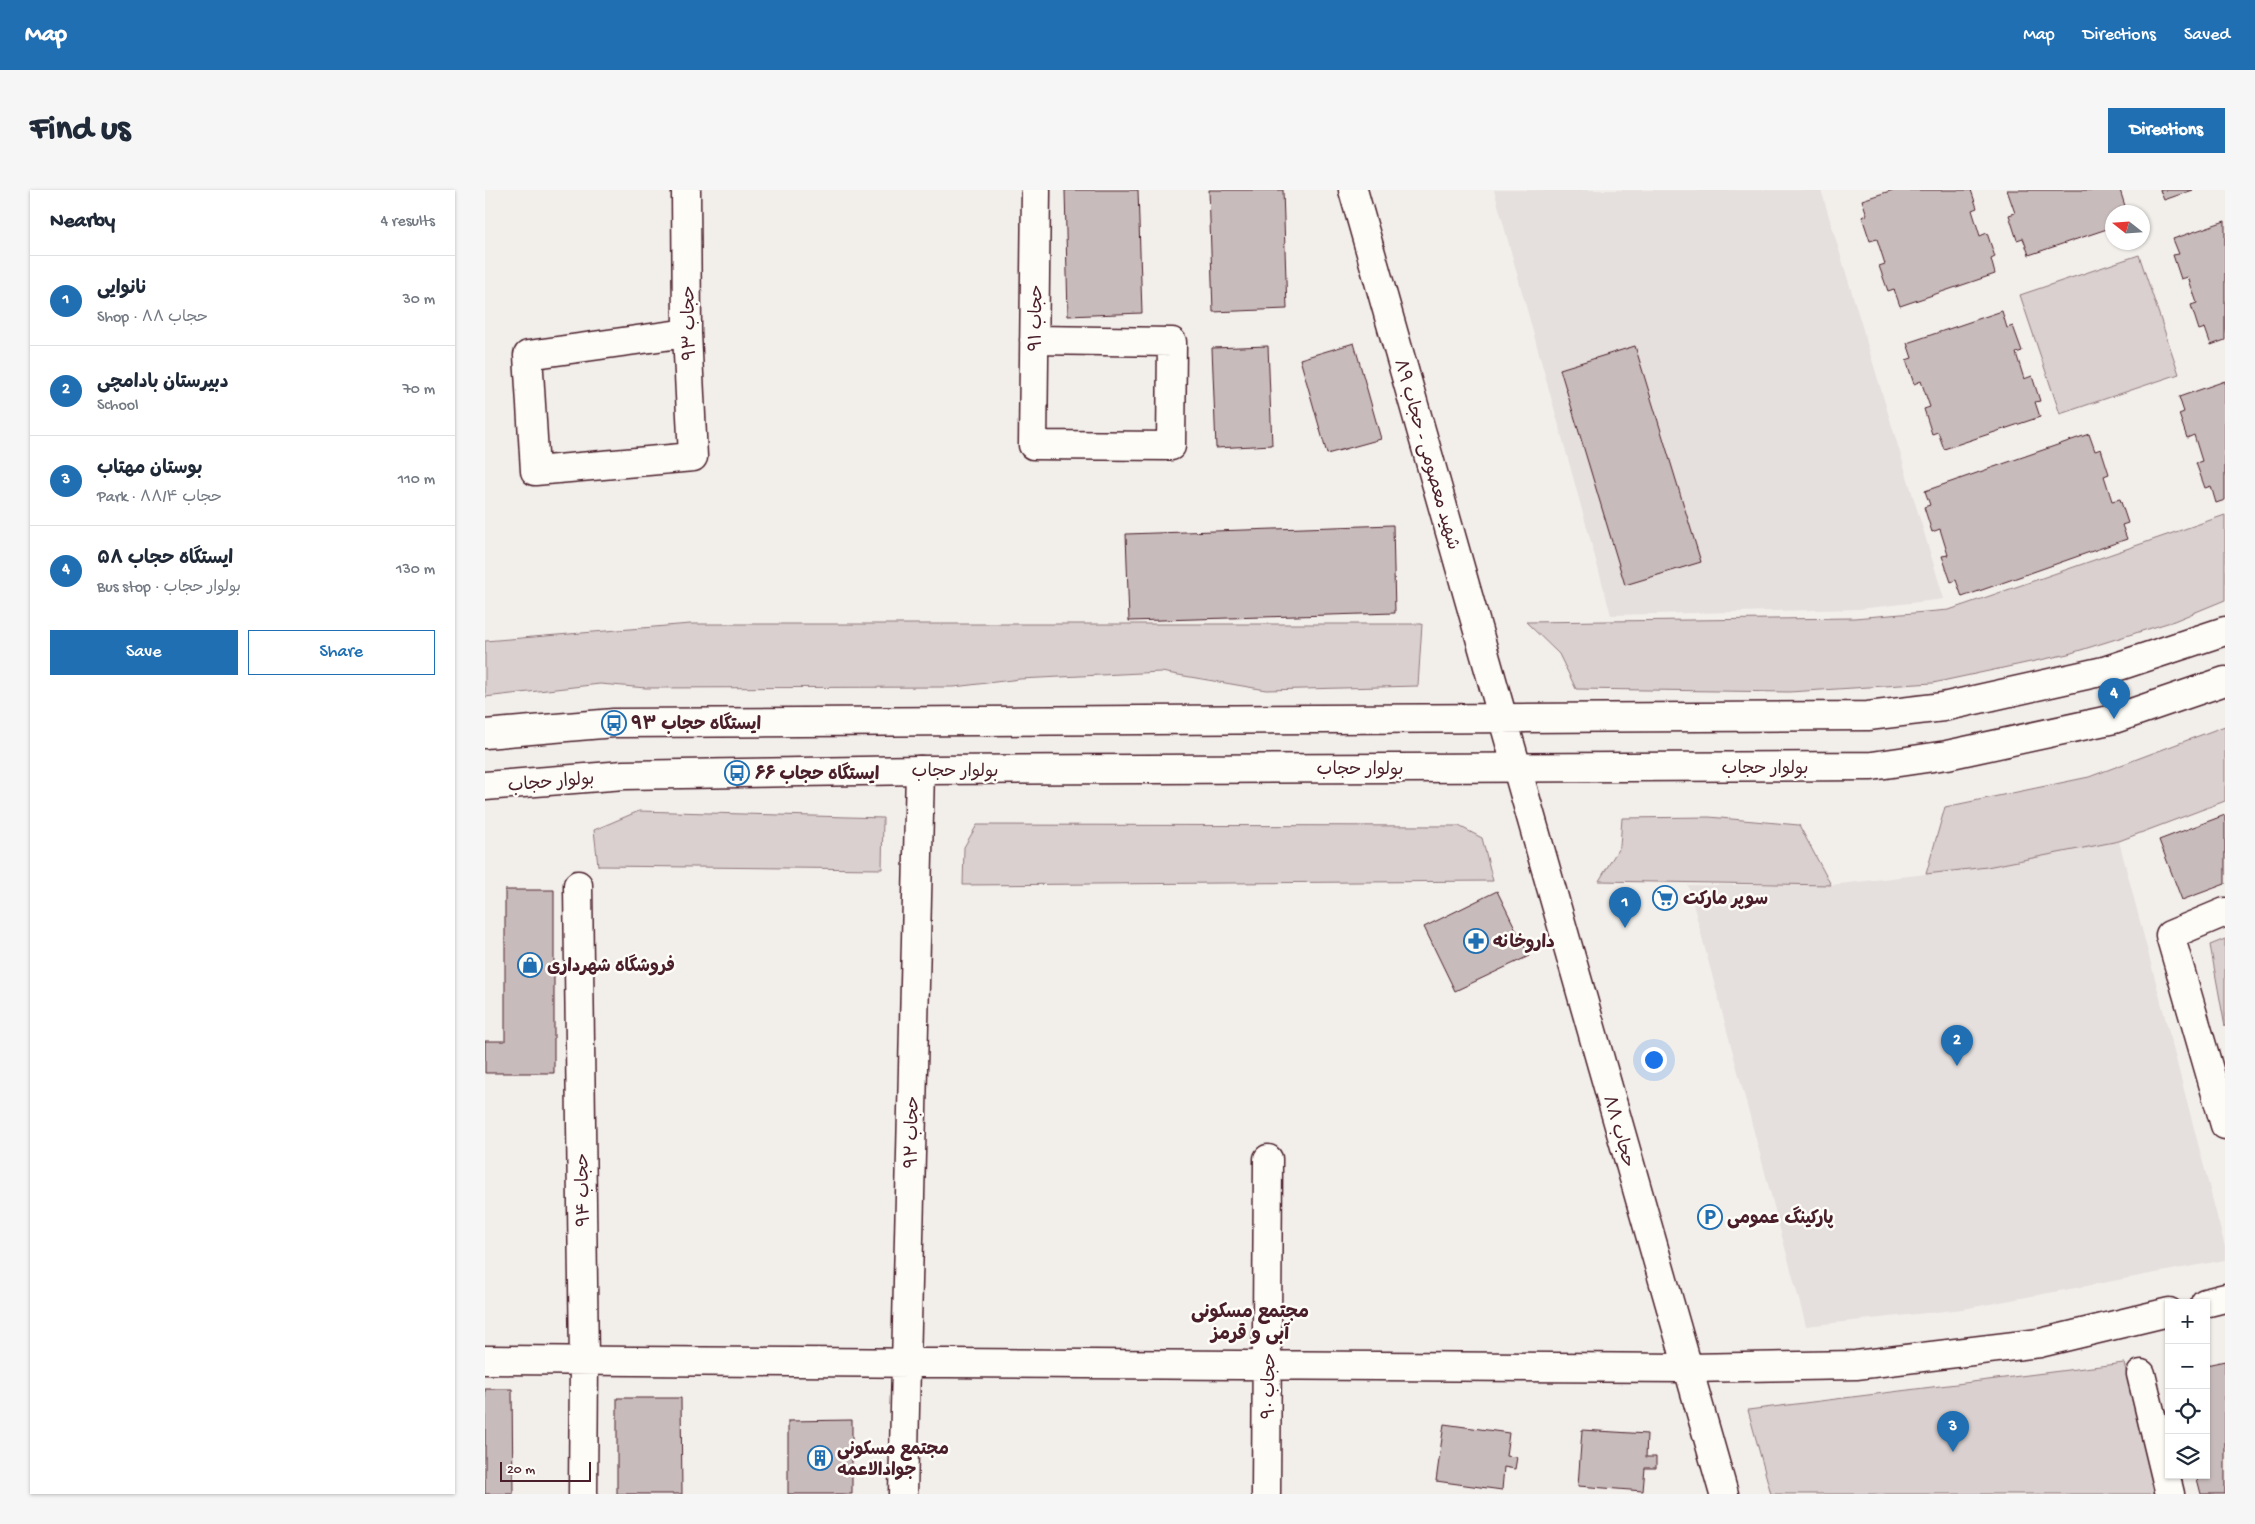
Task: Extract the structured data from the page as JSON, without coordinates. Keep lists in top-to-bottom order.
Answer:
{
  "streets": {
    "street": [
      "حجاب ۹۱",
      "حجاب ۹۳",
      "شهید معصومی - حجاب ۸۹",
      "بولوار حجاب",
      "حجاب ۸۸",
      "حجاب ۹۲",
      "حجاب ۹۴",
      "حجاب ۹۰"
    ]
  },
  "crossings": [
    ["شهید معصومی - حجاب ۸۹", "بولوار حجاب"],
    ["شهید معصومی - حجاب ۸۹", "حجاب ۸۸"],
    ["بولوار حجاب", "حجاب ۸۸"],
    ["بولوار حجاب", "حجاب ۹۲"]
  ],
  "districts": ["مجتمع مسکونی آبی و قرمز"],
  "places": {
    "bus stop": ["ایستگاه حجاب ۹۳", "ایستگاه حجاب ۶۶"],
    "supermarket": ["سوپر مارکت"],
    "pharmacy": ["داروخانه"],
    "shop": ["فروشگاه شهرداری"],
    "parking": ["پارکینگ عمومی"],
    "building": ["مجتمع مسکونی جوادالاعمه"]
  },
  "scale_bar": "20 m",
  "north": "left",
  "page": {
    "header": "Map",
    "nav": ["Map", "Directions", "Saved"],
    "buttons": [
      "Directions",
      ["Save", "Share"]
    ],
    "title": "Find us",
    "heading": ["Nearby", "4 results"],
    "list": [
      {
        "mark": "1",
        "name": "نانوایی",
        "note": "Shop · حجاب ۸۸",
        "value": "30 m"
      },
      {
        "mark": "2",
        "name": "دبیرستان بادامچی",
        "note": "School",
        "value": "70 m"
      },
      {
        "mark": "3",
        "name": "بوستان مهتاب",
        "note": "Park · حجاب ۸۸/۴",
        "value": "110 m"
      },
      {
        "mark": "4",
        "name": "ایستگاه حجاب ۵۸",
        "note": "Bus stop · بولوار حجاب",
        "value": "130 m"
      }
    ],
    "pins": [
      "4",
      "1",
      "2",
      "3"
    ],
    "map_buttons": ["+", "−"],
    "scale": "20 m"
  }
}
